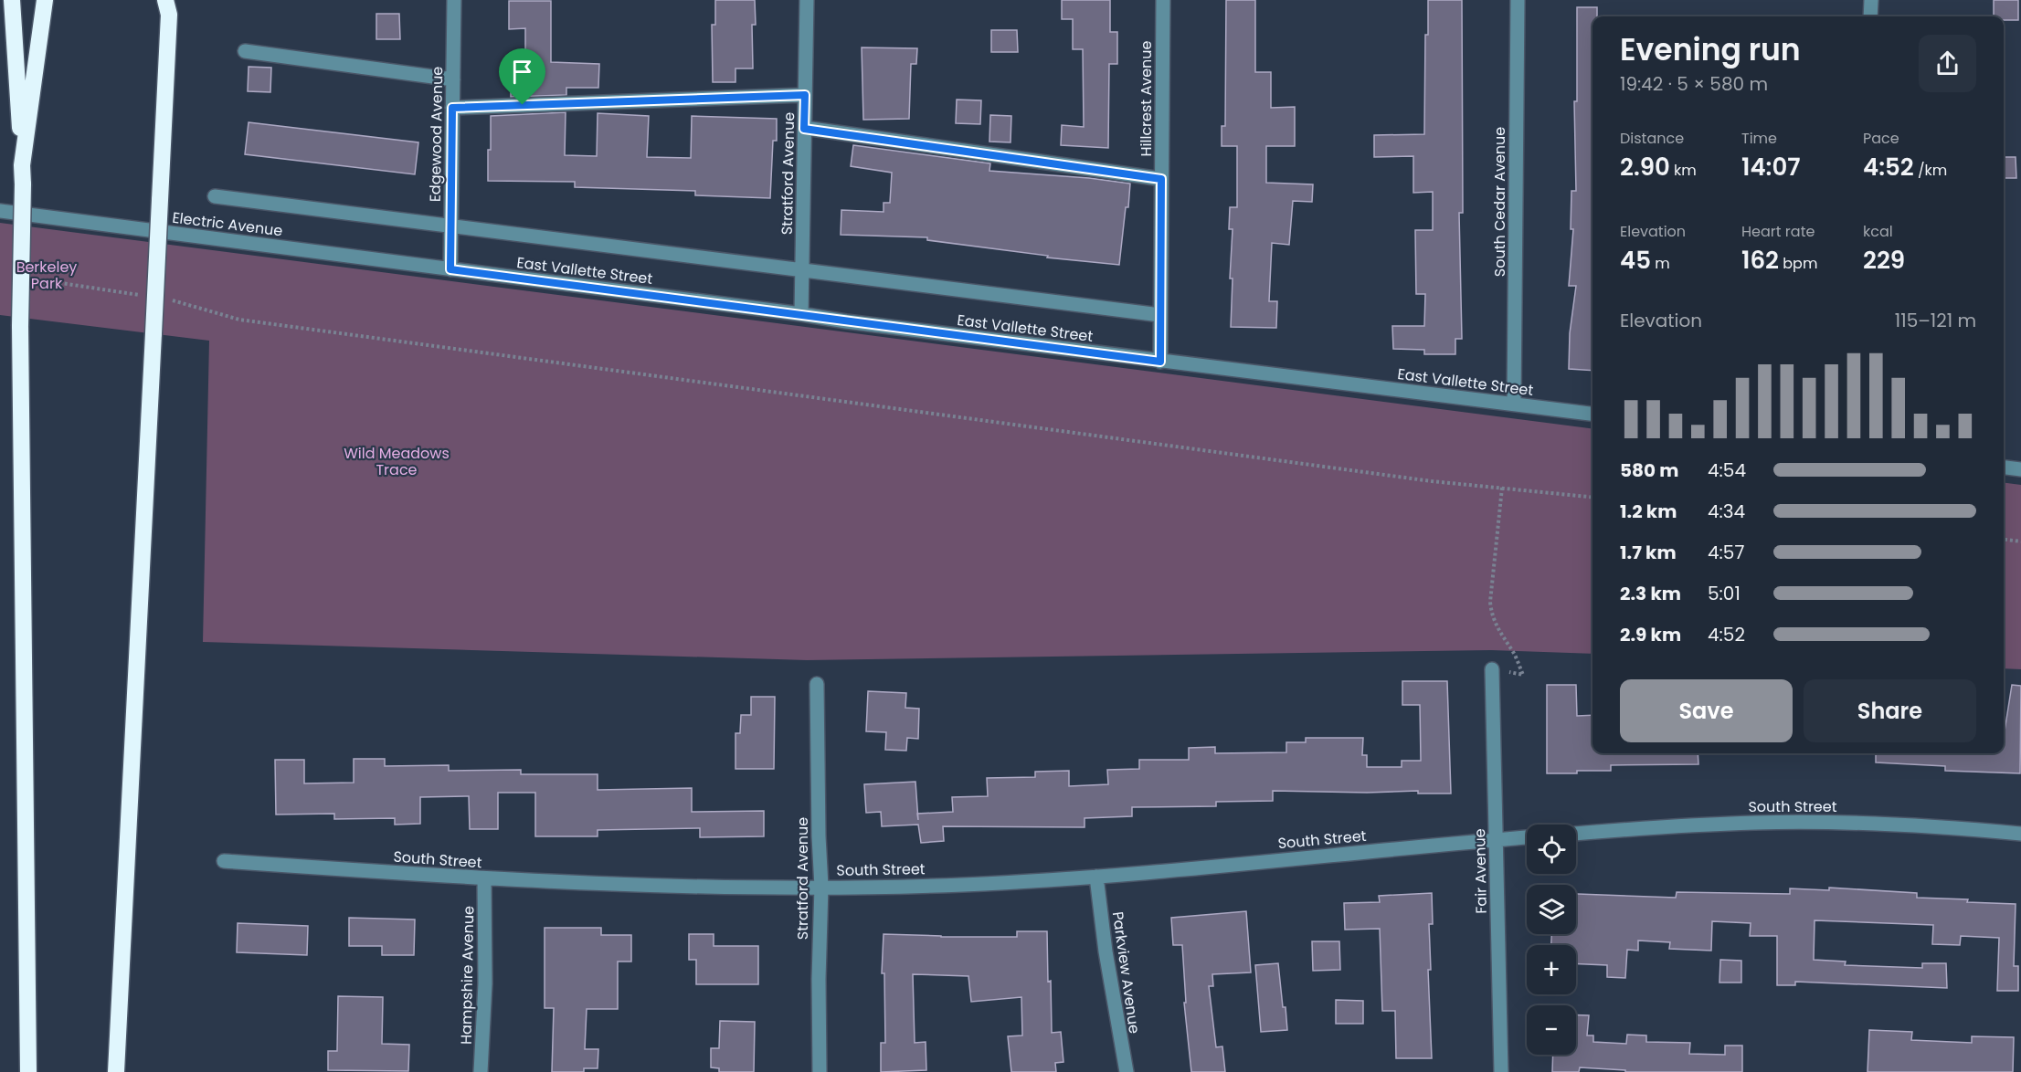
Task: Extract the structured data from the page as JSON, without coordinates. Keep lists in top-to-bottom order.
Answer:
{
  "streets": {
    "street": [
      "Hillcrest Avenue",
      "Edgewood Avenue",
      "Stratford Avenue",
      "South Cedar Avenue",
      "Electric Avenue",
      "East Vallette Street",
      "South Street",
      "Fair Avenue",
      "Parkview Avenue",
      "Hampshire Avenue"
    ]
  },
  "crossings": [
    ["Hillcrest Avenue", "East Vallette Street"],
    ["Edgewood Avenue", "Electric Avenue"],
    ["Edgewood Avenue", "East Vallette Street"],
    ["Stratford Avenue", "East Vallette Street"],
    ["Stratford Avenue", "South Street"],
    ["South Cedar Avenue", "East Vallette Street"],
    ["Electric Avenue", "East Vallette Street"],
    ["South Street", "Fair Avenue"],
    ["South Street", "Parkview Avenue"],
    ["South Street", "Hampshire Avenue"]
  ],
  "parks": ["Berkeley Park", "Wild Meadows Trace"],
  "page": {
    "heading": ["Evening run", "19:42 · 5 × 580 m"],
    "stats": [
      ["Distance", "2.90 km"],
      ["Time", "14:07"],
      ["Pace", "4:52 /km"],
      ["Elevation", "45 m"],
      ["Heart rate", "162 bpm"],
      ["kcal", "229"]
    ],
    "chart": ["Elevation", "115–121 m"],
    "list": [
      {
        "name": "580 m",
        "note": "4:54"
      },
      {
        "name": "1.2 km",
        "note": "4:34"
      },
      {
        "name": "1.7 km",
        "note": "4:57"
      },
      {
        "name": "2.3 km",
        "note": "5:01"
      },
      {
        "name": "2.9 km",
        "note": "4:52"
      }
    ],
    "buttons": ["Save", "Share"],
    "map_buttons": ["+", "−"]
  }
}
